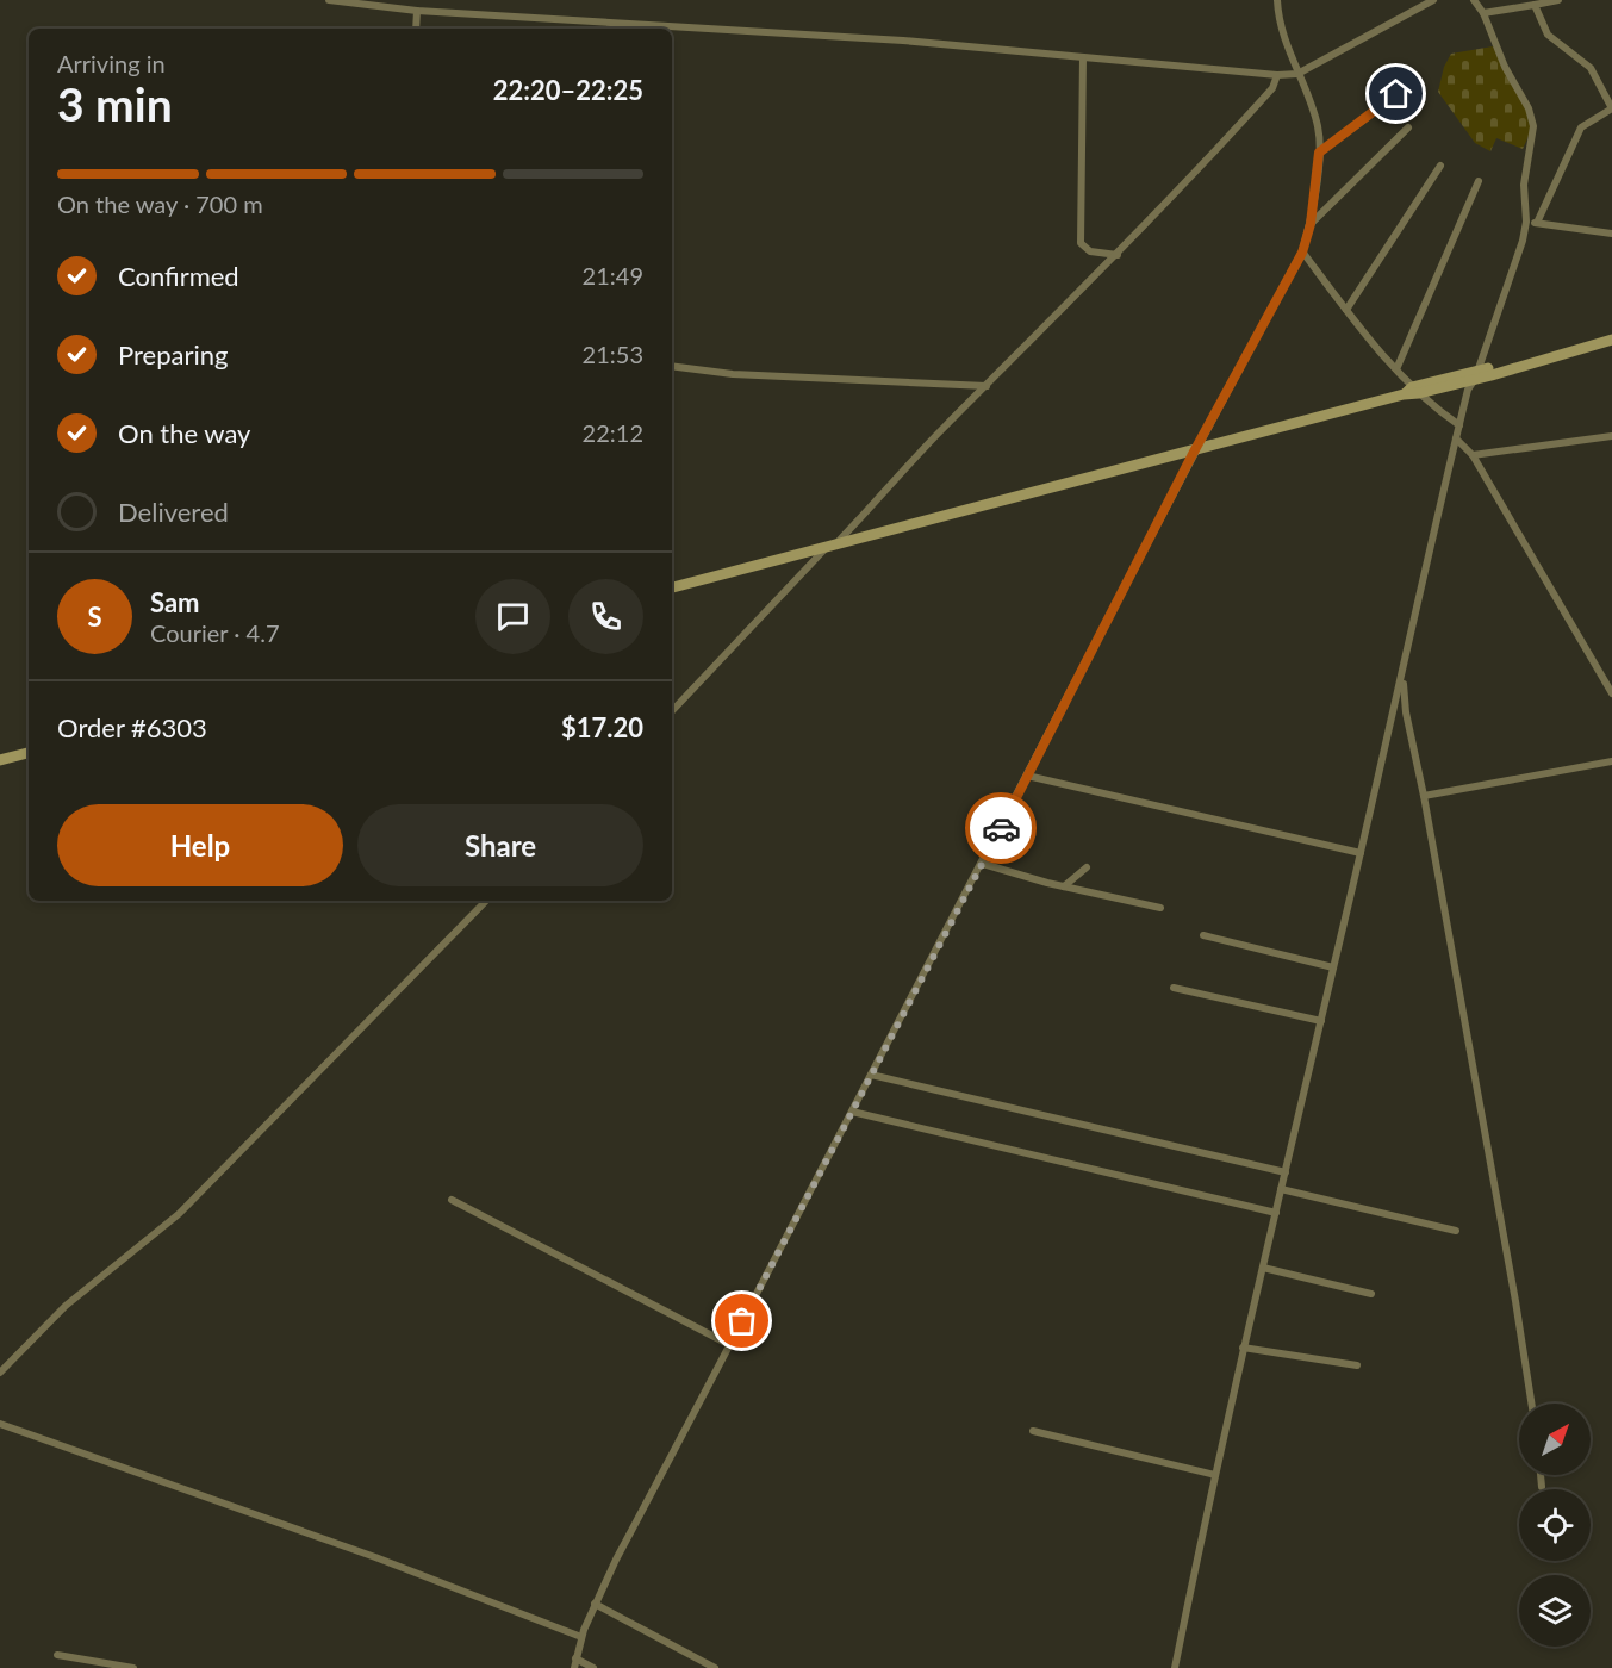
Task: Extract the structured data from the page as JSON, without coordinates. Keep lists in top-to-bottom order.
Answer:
{
  "north": "top right",
  "page": {
    "heading": ["3 min", "Arriving in", "22:20–22:25"],
    "panel": [
      "Sam",
      "Courier · 4.7",
      "Order #6303",
      "$17.20"
    ],
    "bar": "On the way · 700 m",
    "list": [
      ["Confirmed", "21:49"],
      ["Preparing", "21:53"],
      ["On the way", "22:12"],
      "Delivered"
    ],
    "round": "S",
    "buttons": ["Help", "Share"]
  }
}
